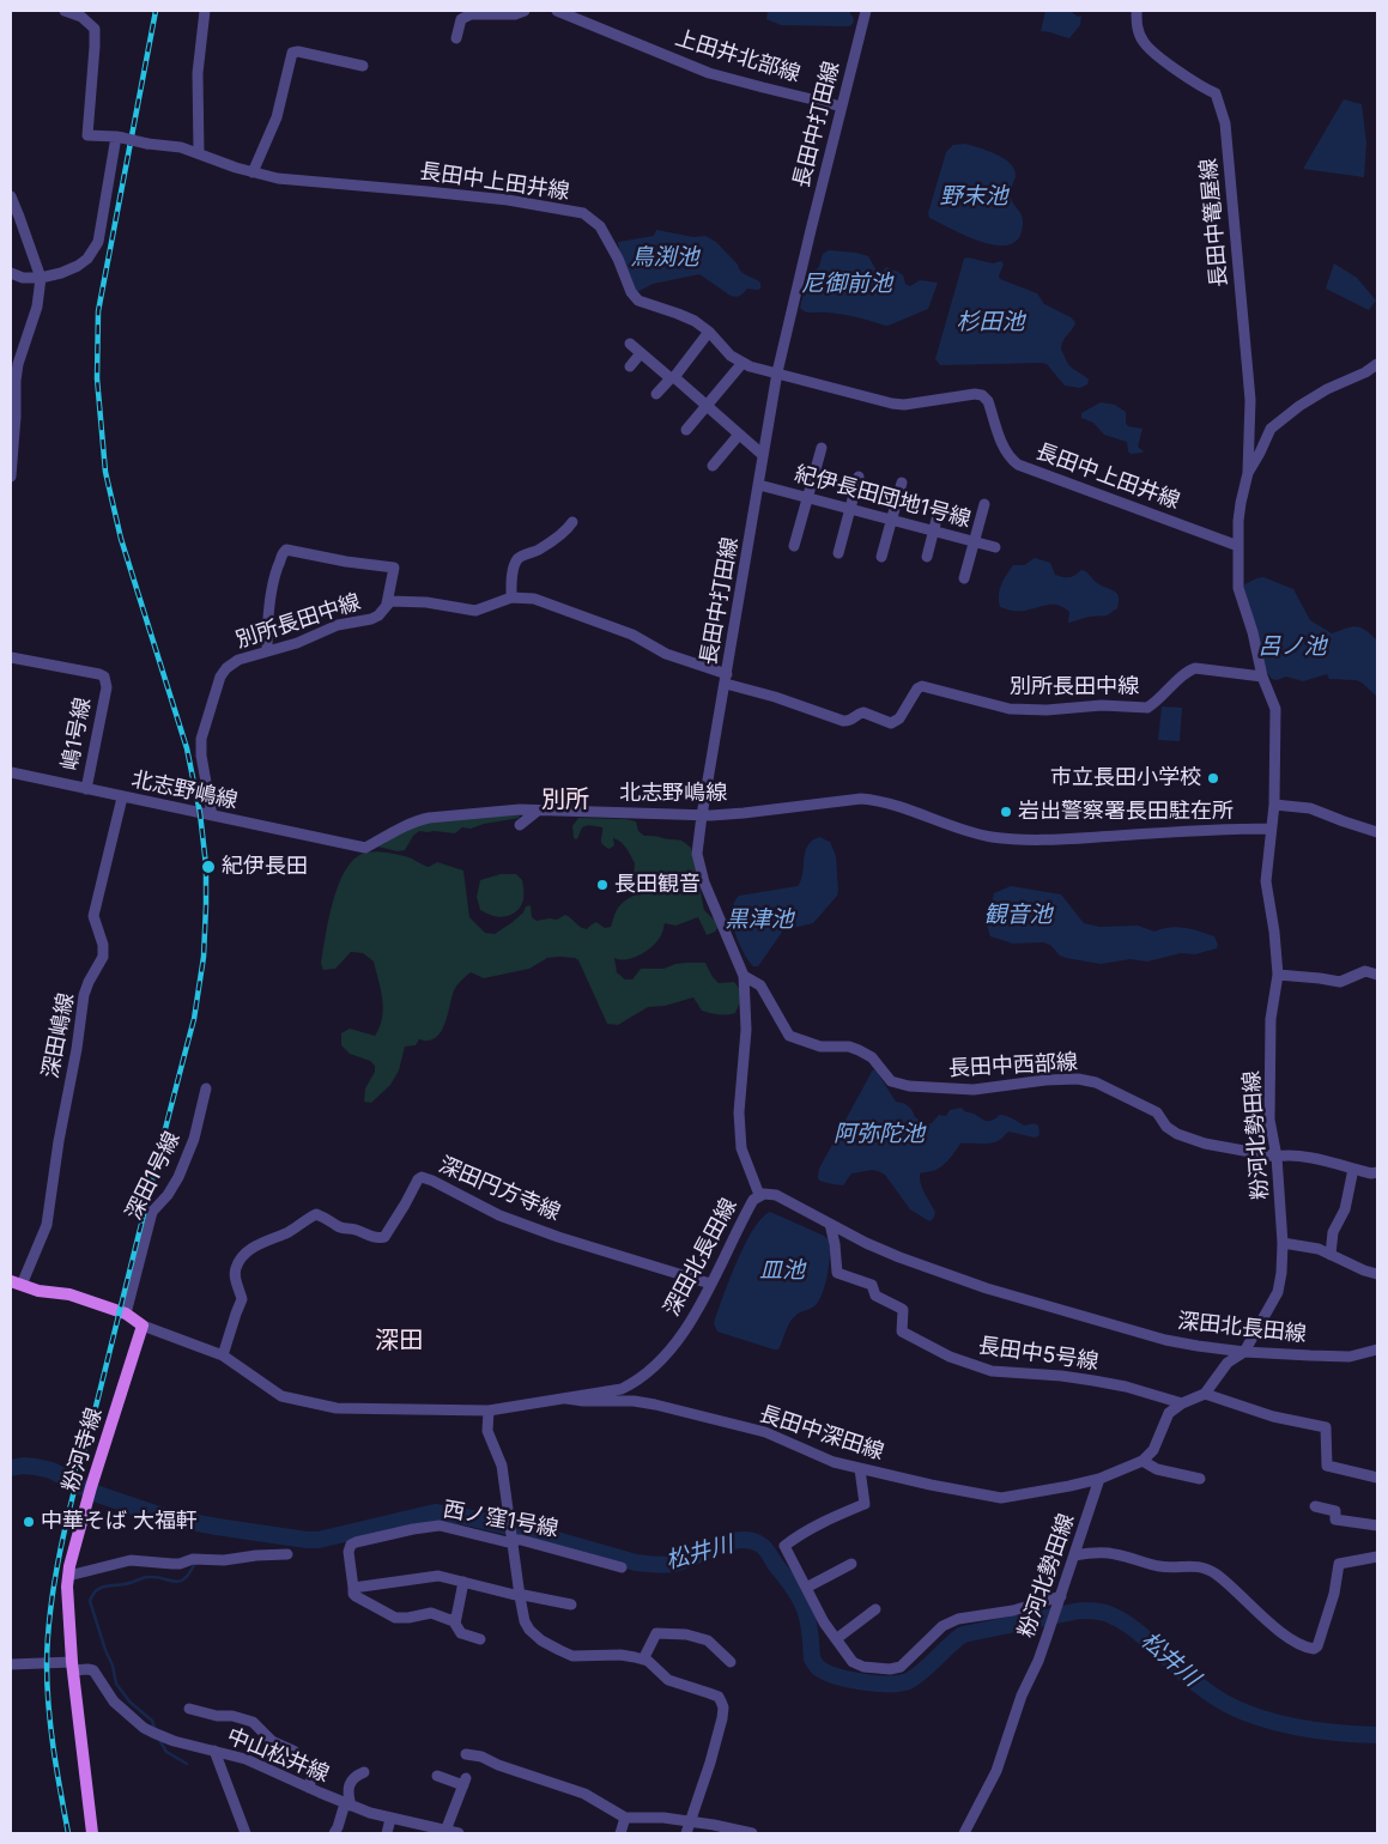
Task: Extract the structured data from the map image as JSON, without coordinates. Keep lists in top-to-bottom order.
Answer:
{
  "streets": {
    "main road": ["粉河寺線"],
    "street": [
      "上田井北部線",
      "長田中打田線",
      "長田中上田井線",
      "長田中篭屋線",
      "紀伊長田団地1号線",
      "別所長田中線",
      "嶋1号線",
      "北志野嶋線",
      "深田嶋線",
      "長田中西部線",
      "粉河北勢田線",
      "深田1号線",
      "深田円方寺線",
      "深田北長田線",
      "長田中5号線",
      "長田中深田線",
      "西ノ窪1号線",
      "中山松井線"
    ]
  },
  "crossings": [
    ["上田井北部線", "長田中打田線"],
    ["長田中打田線", "長田中上田井線"],
    ["長田中打田線", "紀伊長田団地1号線"],
    ["長田中打田線", "別所長田中線"],
    ["長田中打田線", "北志野嶋線"],
    ["長田中打田線", "長田中西部線"],
    ["長田中打田線", "深田北長田線"],
    ["長田中上田井線", "粉河北勢田線"],
    ["長田中篭屋線", "粉河北勢田線"],
    ["別所長田中線", "北志野嶋線"],
    ["別所長田中線", "粉河北勢田線"],
    ["嶋1号線", "北志野嶋線"],
    ["北志野嶋線", "深田嶋線"],
    ["北志野嶋線", "粉河北勢田線"],
    ["長田中西部線", "粉河北勢田線"],
    ["粉河北勢田線", "深田北長田線"],
    ["粉河北勢田線", "長田中深田線"],
    ["深田円方寺線", "深田北長田線"],
    ["深田北長田線", "長田中5号線"],
    ["深田北長田線", "長田中深田線"],
    ["深田北長田線", "粉河寺線"],
    ["粉河寺線", "中山松井線"]
  ],
  "districts": ["別所", "深田"],
  "water": [
    "野末池",
    "鳥渕池",
    "尼御前池",
    "杉田池",
    "呂ノ池",
    "観音池",
    "黒津池",
    "阿弥陀池",
    "皿池",
    "松井川"
  ],
  "places": [
    "市立長田小学校",
    "岩出警察署長田駐在所",
    "紀伊長田",
    "長田観音",
    "中華そば 大福軒"
  ]
}
